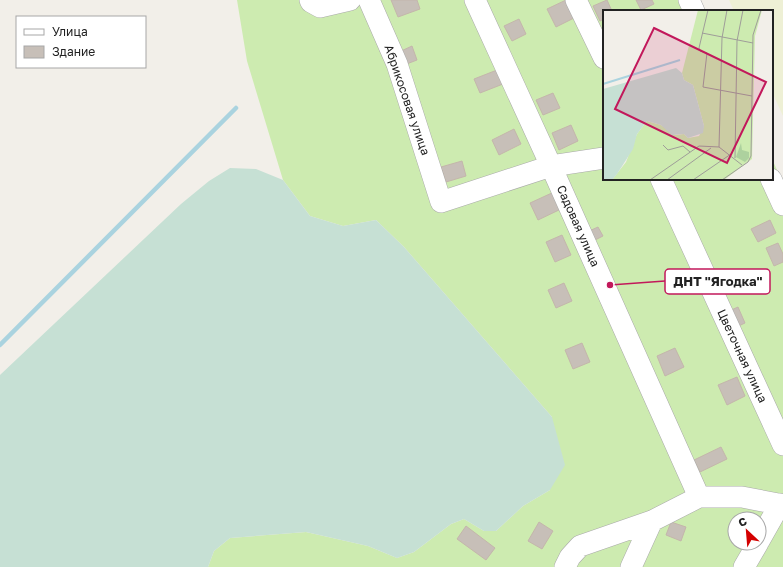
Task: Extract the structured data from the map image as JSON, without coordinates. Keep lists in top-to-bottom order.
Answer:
{
  "streets": {
    "street": ["Абрикосовая улица", "Садовая улица", "Цветочная улица"]
  },
  "crossings": [
    ["Абрикосовая улица", "Садовая улица"]
  ],
  "places": ["ДНТ \"Ягодка\""],
  "legend": ["Улица", "Здание"],
  "north": "top left"
}
